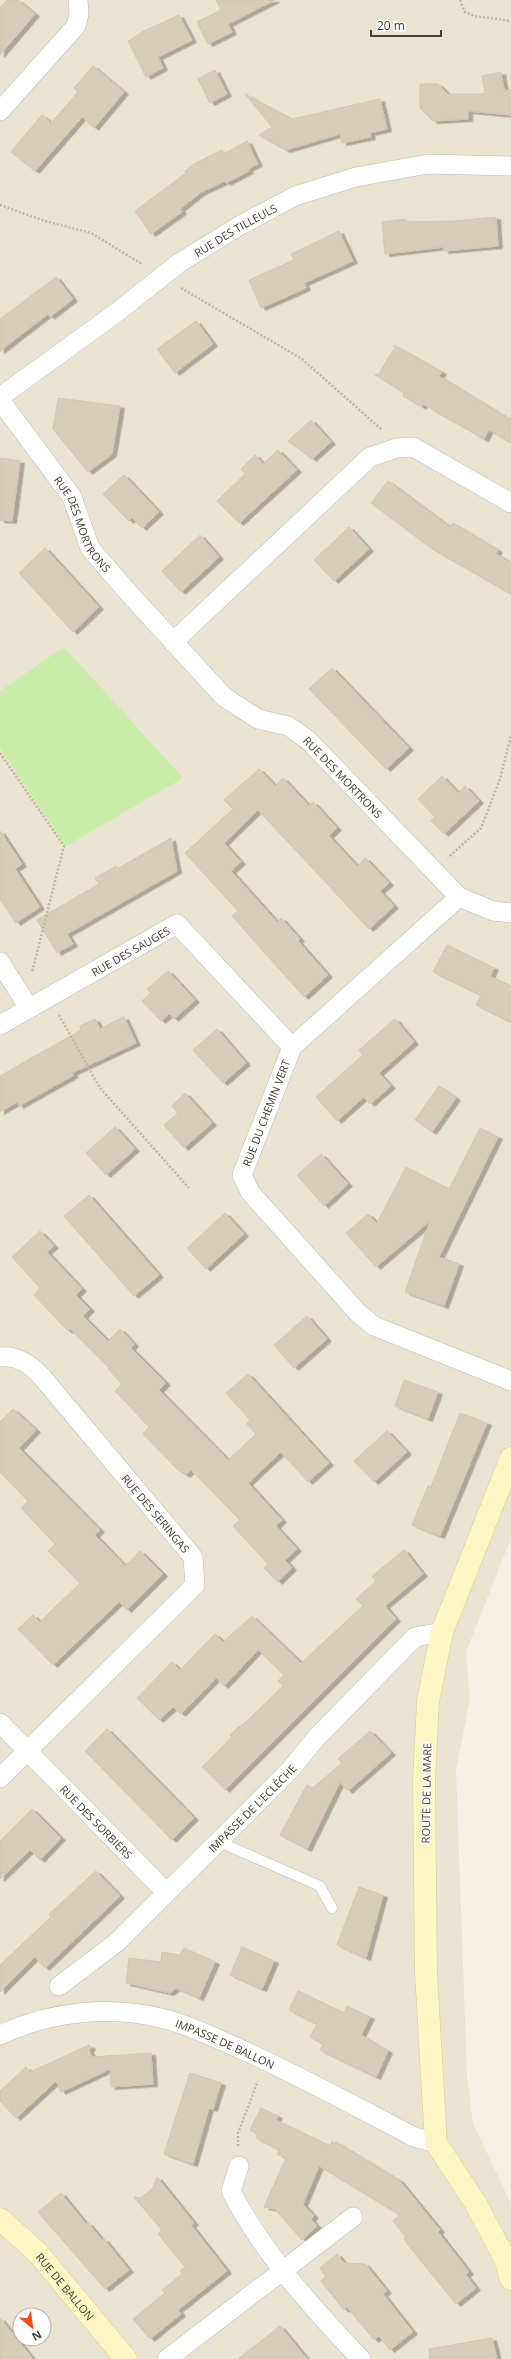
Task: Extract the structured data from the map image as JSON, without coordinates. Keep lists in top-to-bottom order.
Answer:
{
  "streets": {
    "street": [
      "RUE DES TILLEULS",
      "RUE DES MORTRONS",
      "RUE DES SAUGES",
      "RUE DU CHEMIN VERT",
      "RUE DES SERINGAS",
      "ROUTE DE LA MARE",
      "IMPASSE DE L'ECLÈCHE",
      "RUE DES SORBIERS",
      "IMPASSE DE BALLON",
      "RUE DE BALLON"
    ]
  },
  "crossings": [
    ["RUE DES TILLEULS", "RUE DES MORTRONS"],
    ["RUE DES MORTRONS", "RUE DU CHEMIN VERT"],
    ["RUE DES SAUGES", "RUE DU CHEMIN VERT"],
    ["RUE DES SERINGAS", "RUE DES SORBIERS"],
    ["ROUTE DE LA MARE", "IMPASSE DE L'ECLÈCHE"],
    ["ROUTE DE LA MARE", "IMPASSE DE BALLON"],
    ["IMPASSE DE L'ECLÈCHE", "RUE DES SORBIERS"]
  ],
  "scale_bar": "20 m",
  "north": "bottom right"
}
